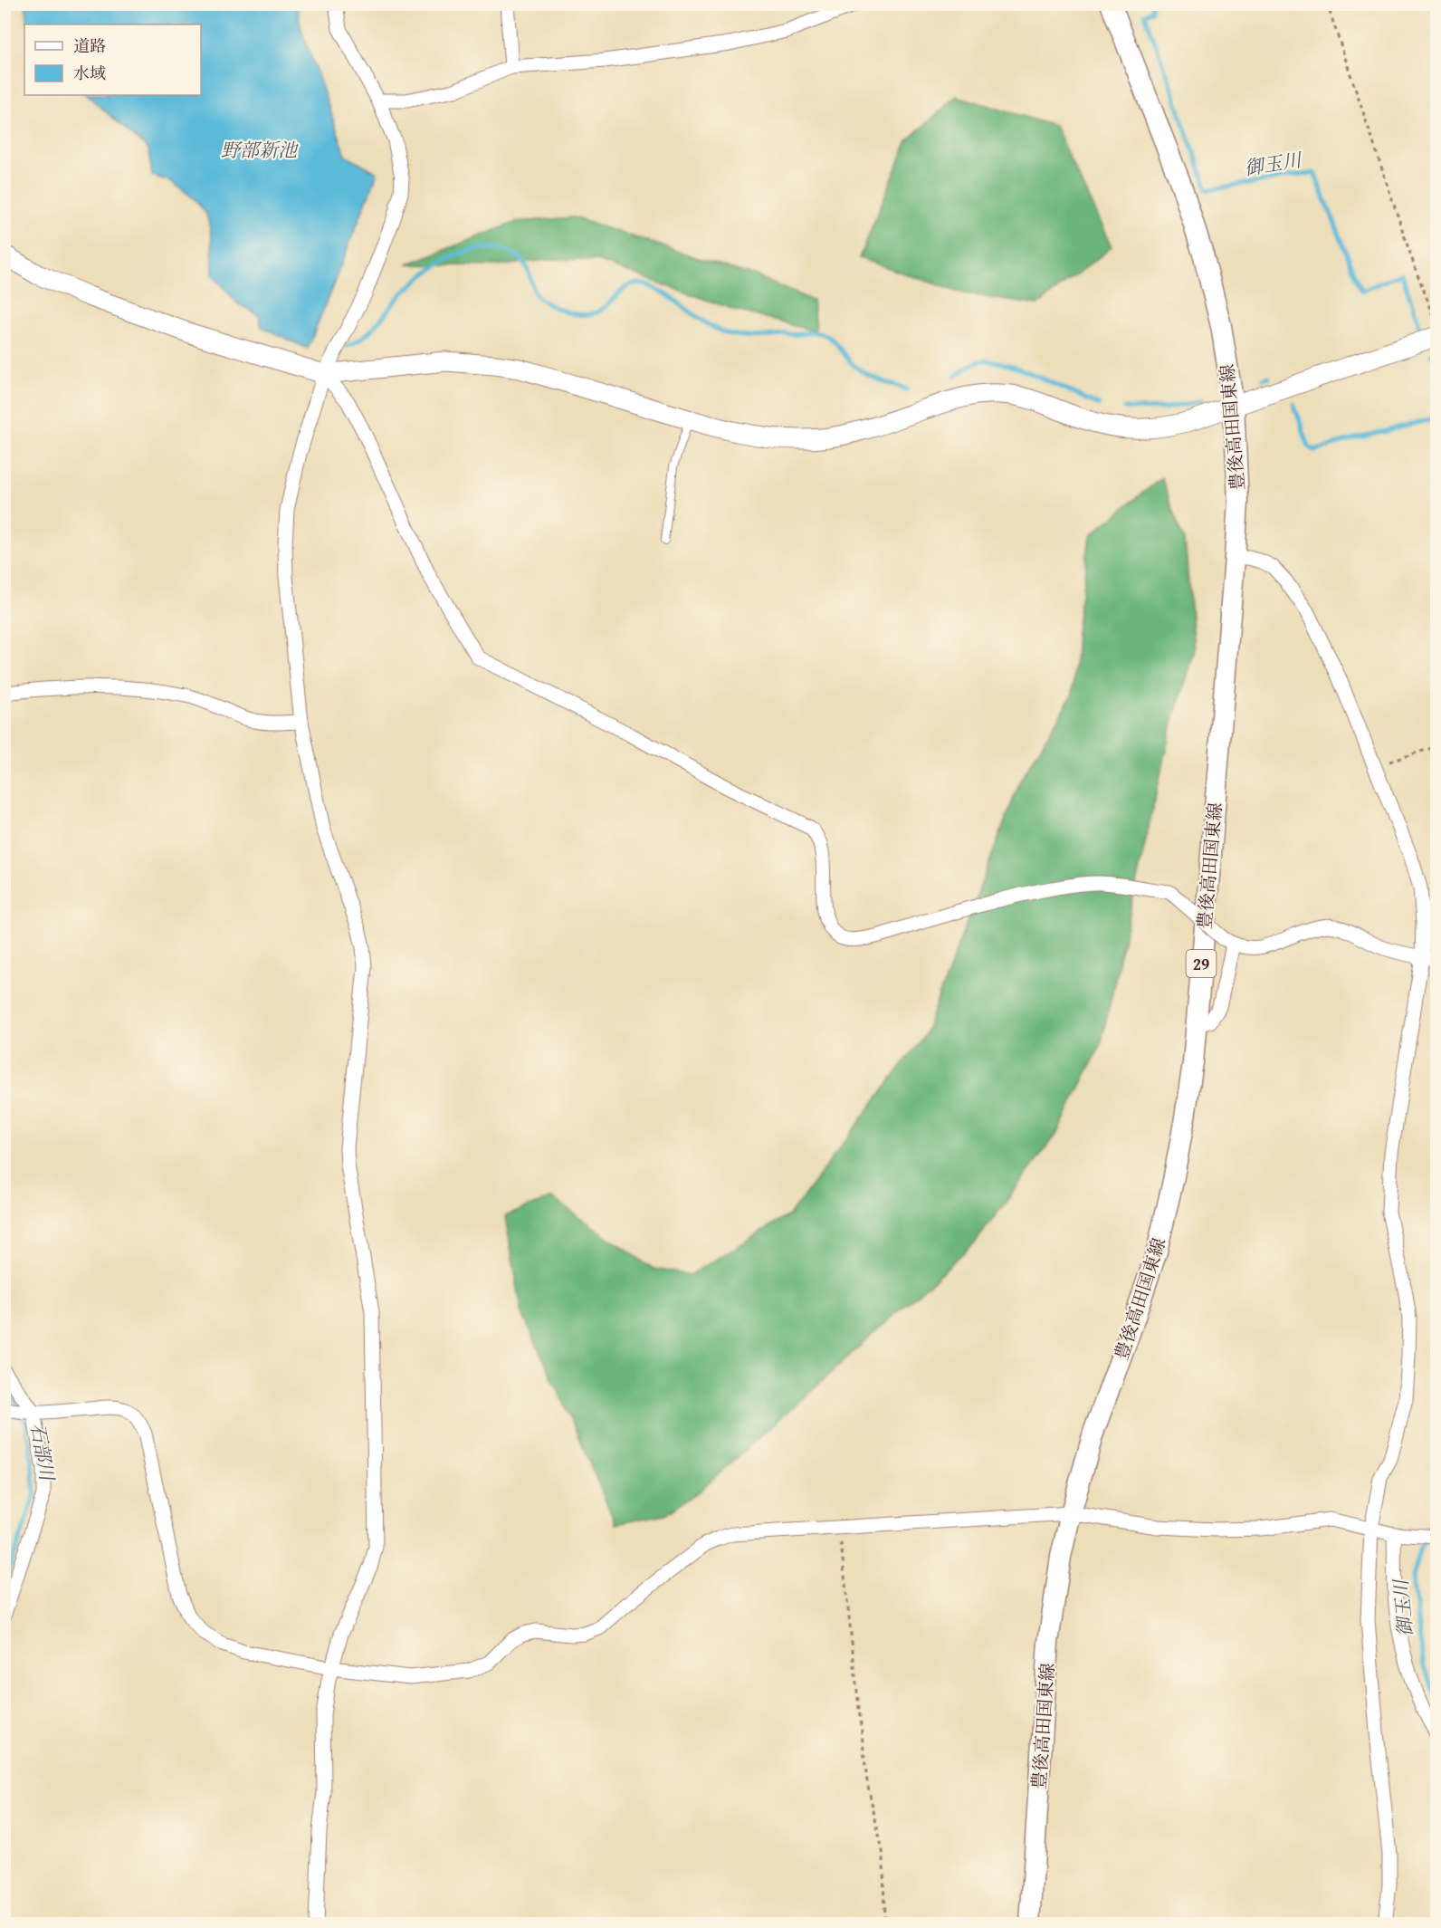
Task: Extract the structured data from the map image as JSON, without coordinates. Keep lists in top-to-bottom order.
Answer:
{
  "streets": {
    "main road": ["豊後高田国東線", "29"]
  },
  "water": ["野部新池", "御玉川", "石部川"],
  "legend": ["道路", "水域"]
}
